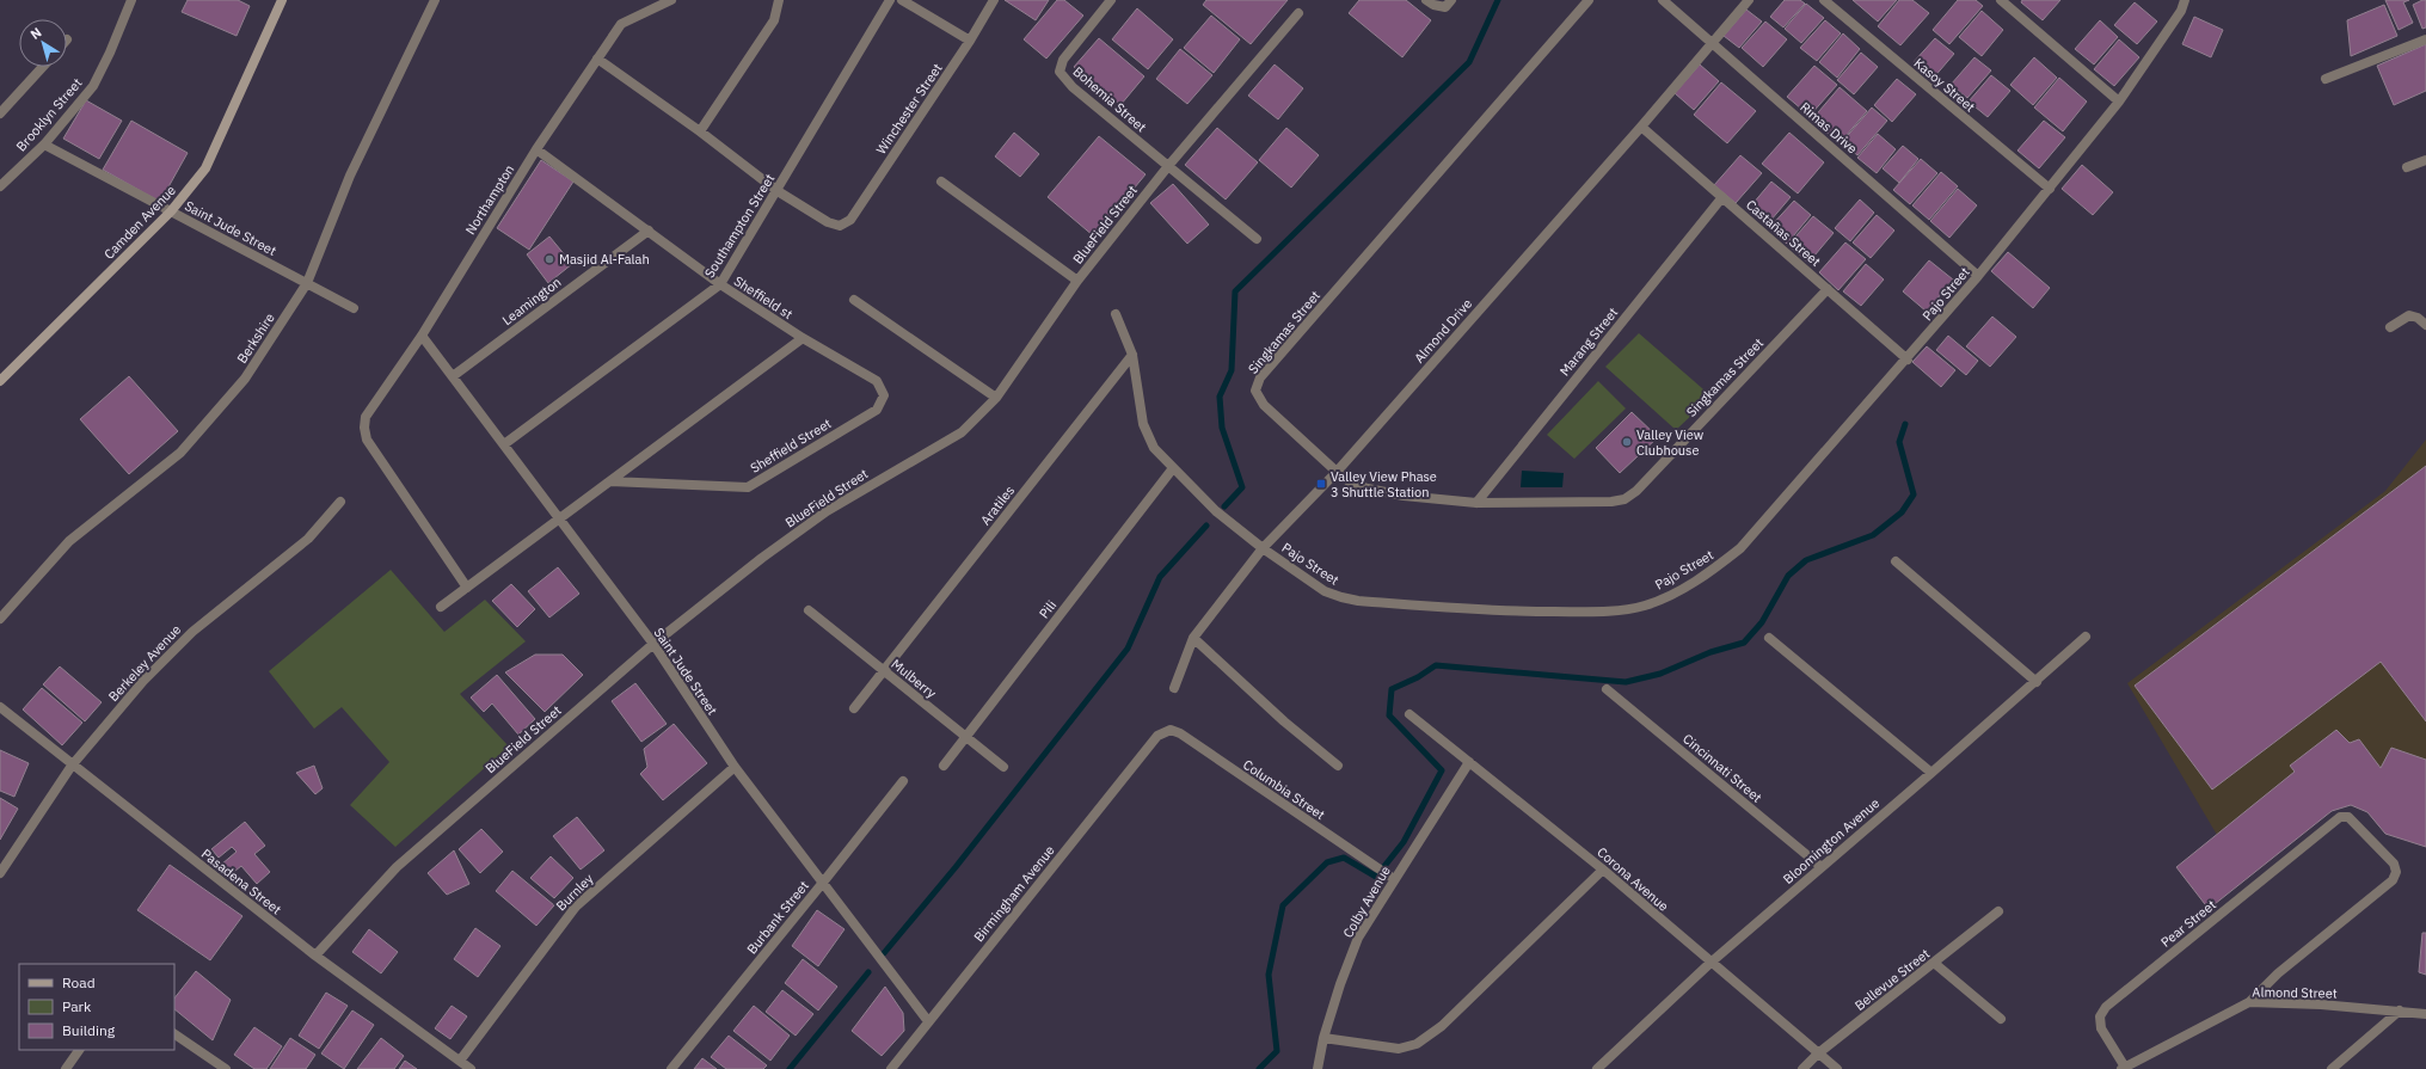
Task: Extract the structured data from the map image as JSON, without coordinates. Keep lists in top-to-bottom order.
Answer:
{
  "streets": {
    "street": [
      "Kasoy Street",
      "Bohemia Street",
      "Winchester Street",
      "Brooklyn Street",
      "Rimas Drive",
      "Northampton",
      "Camden Avenue",
      "BlueField Street",
      "Southampton Street",
      "Saint Jude Street",
      "Castañas Street",
      "Pajo Street",
      "Sheffield st",
      "Leamington",
      "Almond Drive",
      "Singkamas Street",
      "Berkshire",
      "Marang Street",
      "Sheffield Street",
      "Aratiles",
      "Pili",
      "Berkeley Avenue",
      "Mulberry",
      "Cincinnati Street",
      "Columbia Street",
      "Bloomington Avenue",
      "Corona Avenue",
      "Pasadena Street",
      "Burnley",
      "Birmingham Avenue",
      "Colby Avenue",
      "Burbank Street",
      "Pear Street",
      "Bellevue Street",
      "Almond Street"
    ]
  },
  "crossings": [
    ["Kasoy Street", "Pajo Street"],
    ["Bohemia Street", "BlueField Street"],
    ["Winchester Street", "Southampton Street"],
    ["Brooklyn Street", "Saint Jude Street"],
    ["Rimas Drive", "Pajo Street"],
    ["Rimas Drive", "Almond Drive"],
    ["Northampton", "Saint Jude Street"],
    ["Northampton", "Sheffield st"],
    ["Camden Avenue", "Saint Jude Street"],
    ["BlueField Street", "Saint Jude Street"],
    ["BlueField Street", "Pasadena Street"],
    ["Southampton Street", "Saint Jude Street"],
    ["Southampton Street", "Sheffield st"],
    ["Saint Jude Street", "Leamington"],
    ["Saint Jude Street", "Berkshire"],
    ["Saint Jude Street", "Burnley"],
    ["Saint Jude Street", "Birmingham Avenue"],
    ["Saint Jude Street", "Burbank Street"],
    ["Castañas Street", "Pajo Street"],
    ["Castañas Street", "Almond Drive"],
    ["Castañas Street", "Singkamas Street"],
    ["Castañas Street", "Marang Street"],
    ["Pajo Street", "Almond Drive"],
    ["Pajo Street", "Aratiles"],
    ["Pajo Street", "Pili"],
    ["Sheffield st", "Leamington"],
    ["Sheffield st", "Sheffield Street"],
    ["Almond Drive", "Singkamas Street"],
    ["Singkamas Street", "Marang Street"],
    ["Aratiles", "Mulberry"],
    ["Pili", "Mulberry"],
    ["Berkeley Avenue", "Pasadena Street"],
    ["Cincinnati Street", "Bloomington Avenue"],
    ["Columbia Street", "Birmingham Avenue"],
    ["Columbia Street", "Colby Avenue"],
    ["Bloomington Avenue", "Corona Avenue"],
    ["Corona Avenue", "Colby Avenue"],
    ["Corona Avenue", "Bellevue Street"],
    ["Pasadena Street", "Burnley"],
    ["Pear Street", "Almond Street"]
  ],
  "places": {
    "other": ["Masjid Al-Falah", "Valley View Clubhouse"],
    "transit": ["Valley View Phase 3 Shuttle Station"]
  },
  "legend": ["Road", "Park", "Building"],
  "north": "top left"
}
